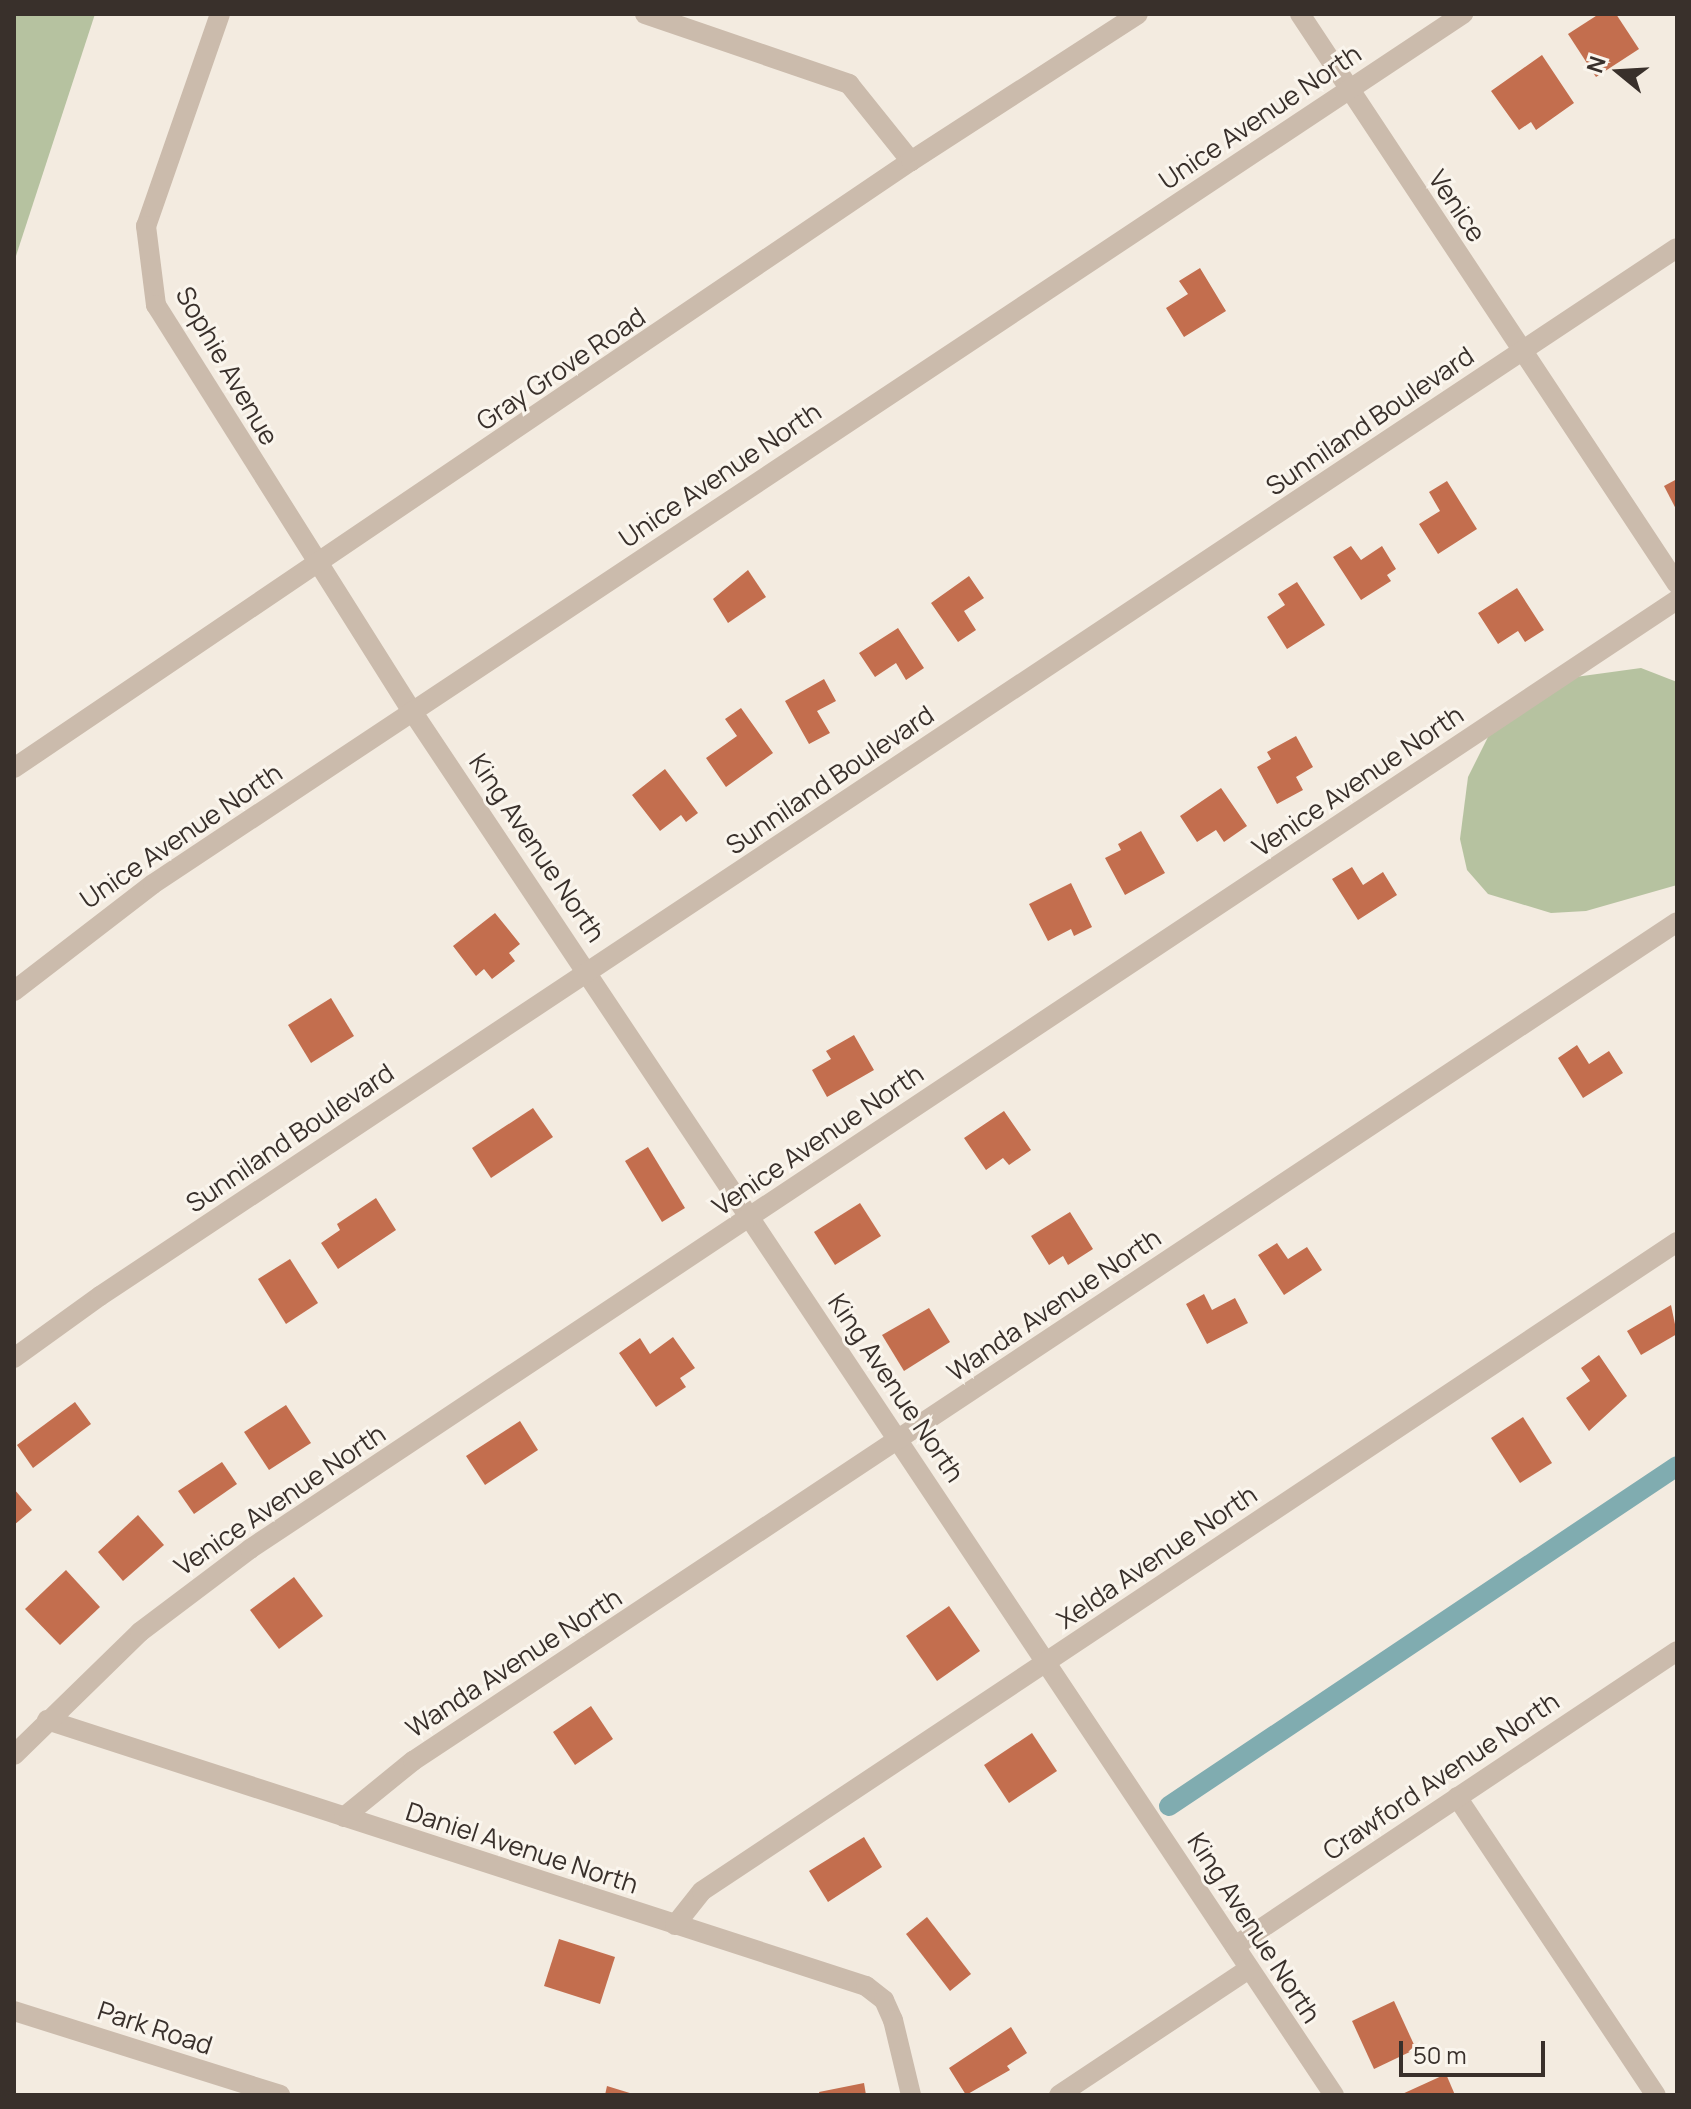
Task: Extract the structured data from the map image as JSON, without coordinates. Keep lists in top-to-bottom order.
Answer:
{
  "streets": {
    "street": [
      "Unice Avenue North",
      "Venice",
      "Sophie Avenue",
      "Gray Grove Road",
      "Sunniland Boulevard",
      "Venice Avenue North",
      "King Avenue North",
      "Wanda Avenue North",
      "Xelda Avenue North",
      "Crawford Avenue North",
      "Daniel Avenue North",
      "Park Road"
    ]
  },
  "crossings": [
    ["Unice Avenue North", "Venice"],
    ["Unice Avenue North", "Sophie Avenue"],
    ["Unice Avenue North", "King Avenue North"],
    ["Venice", "Sunniland Boulevard"],
    ["Sophie Avenue", "Gray Grove Road"],
    ["Sophie Avenue", "King Avenue North"],
    ["Sunniland Boulevard", "King Avenue North"],
    ["Venice Avenue North", "King Avenue North"],
    ["Venice Avenue North", "Daniel Avenue North"],
    ["King Avenue North", "Wanda Avenue North"],
    ["King Avenue North", "Xelda Avenue North"],
    ["King Avenue North", "Crawford Avenue North"],
    ["Wanda Avenue North", "Daniel Avenue North"],
    ["Xelda Avenue North", "Daniel Avenue North"]
  ],
  "scale_bar": "50 m",
  "north": "left"
}
